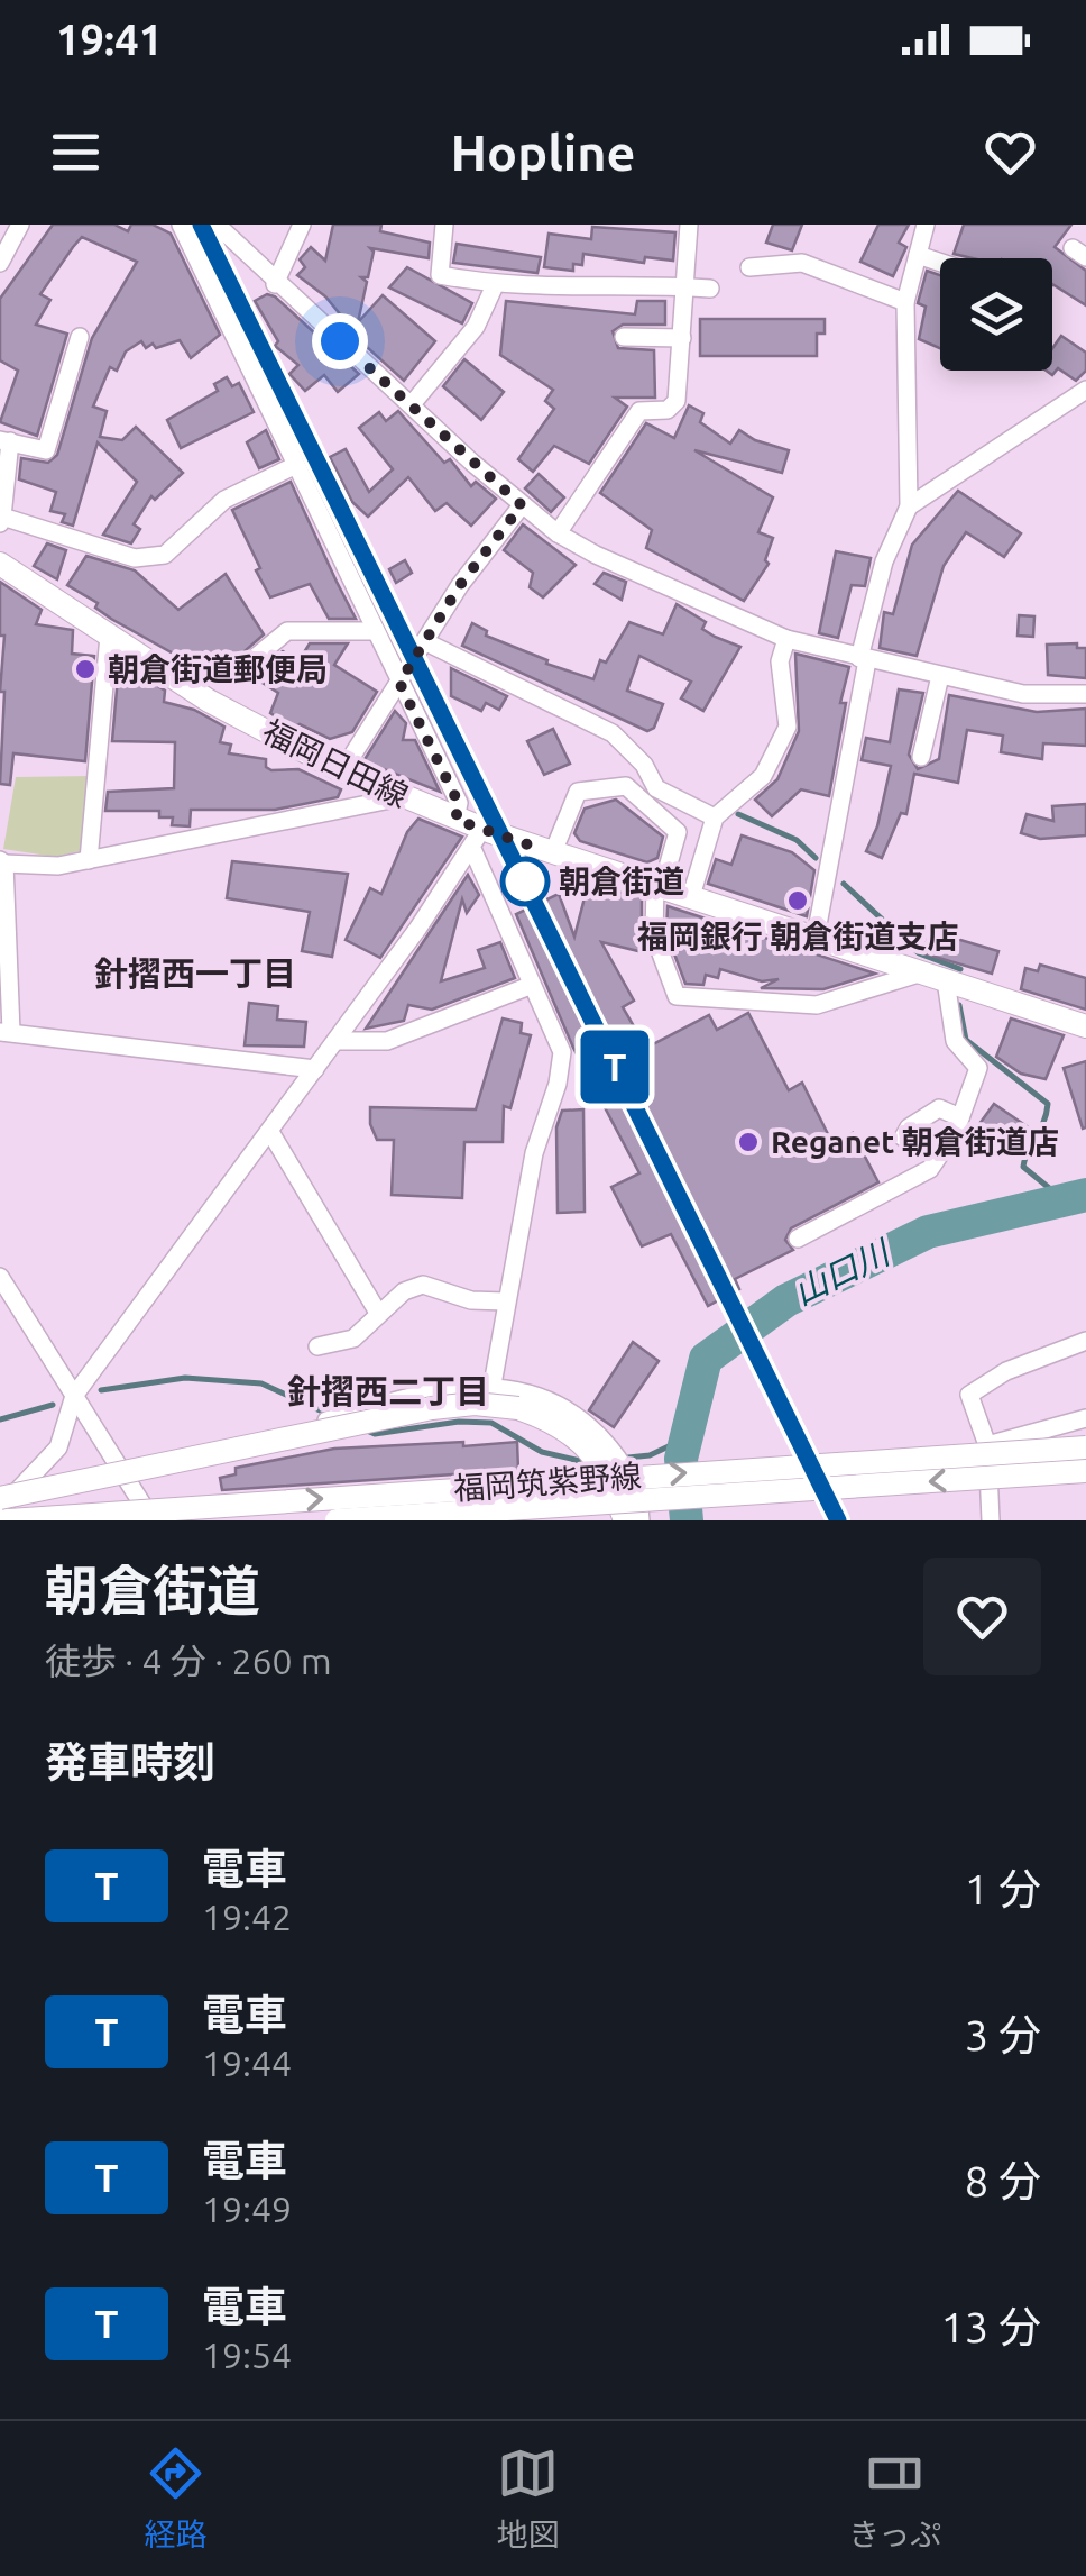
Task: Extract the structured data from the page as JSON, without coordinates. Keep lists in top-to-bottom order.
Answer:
{
  "streets": {
    "main road": ["福岡日田線", "福岡筑紫野線"]
  },
  "districts": ["針摺西一丁目", "針摺西二丁目"],
  "water": ["山口川"],
  "places": [
    "朝倉街道郵便局",
    "朝倉街道",
    "福岡銀行 朝倉街道支店",
    "Reganet 朝倉街道店"
  ],
  "page": {
    "status": "19:41",
    "header": "Hopline",
    "on_map": "T",
    "heading": [
      ["朝倉街道", "徒歩 · 4 分 · 260 m"],
      "発車時刻"
    ],
    "list": [
      {
        "mark": "T",
        "name": "電車",
        "note": "19:42",
        "value": "1 分"
      },
      {
        "mark": "T",
        "name": "電車",
        "note": "19:44",
        "value": "3 分"
      },
      {
        "mark": "T",
        "name": "電車",
        "note": "19:49",
        "value": "8 分"
      },
      {
        "mark": "T",
        "name": "電車",
        "note": "19:54",
        "value": "13 分"
      }
    ],
    "tabs": ["経路", "地図", "きっぷ"]
  }
}
